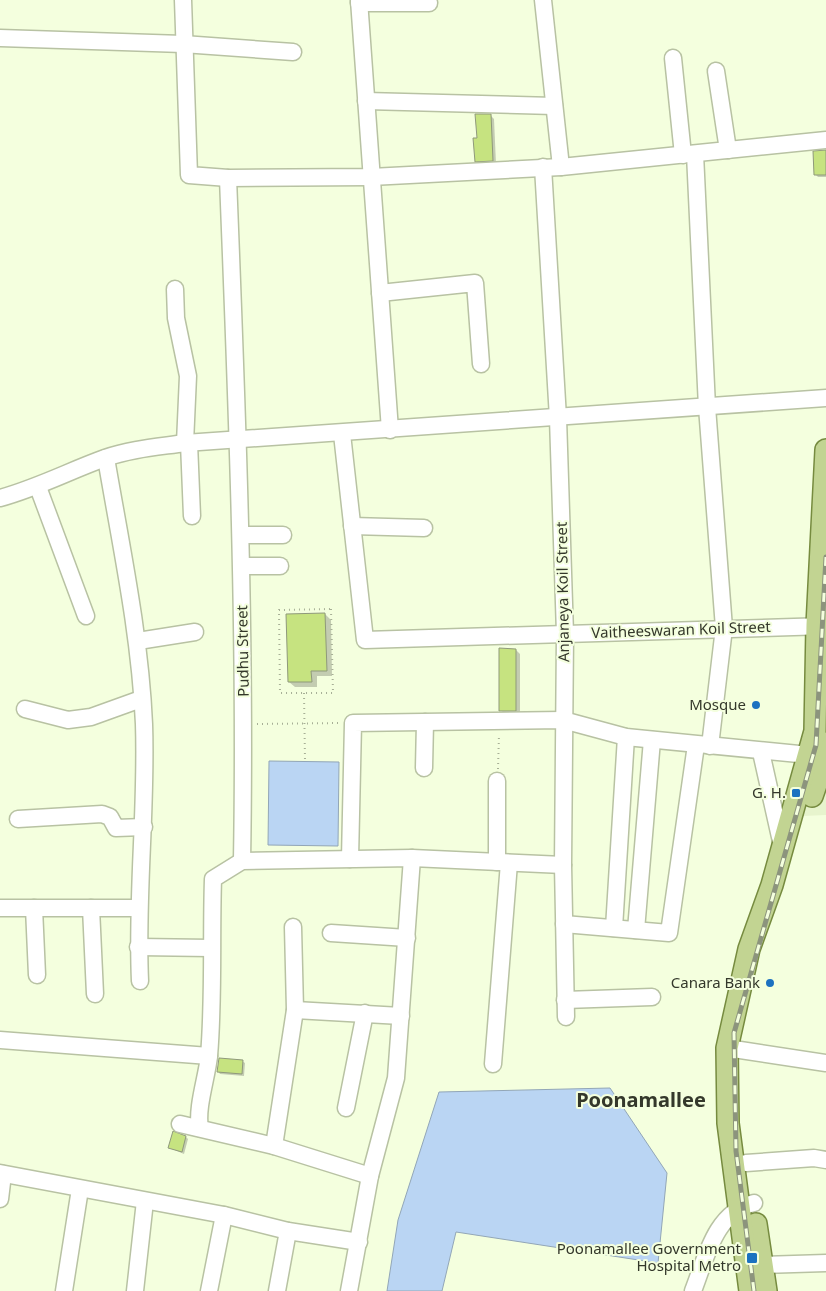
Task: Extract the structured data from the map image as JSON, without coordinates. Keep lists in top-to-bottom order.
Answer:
{
  "streets": {
    "street": ["Anjaneya Koil Street", "Vaitheeswaran Koil Street", "Pudhu Street"]
  },
  "crossings": [
    ["Anjaneya Koil Street", "Vaitheeswaran Koil Street"]
  ],
  "districts": ["Poonamallee"],
  "places": {
    "other": ["Mosque", "Canara Bank"],
    "transit": ["G. H.", "Poonamallee Government Hospital Metro"]
  }
}
